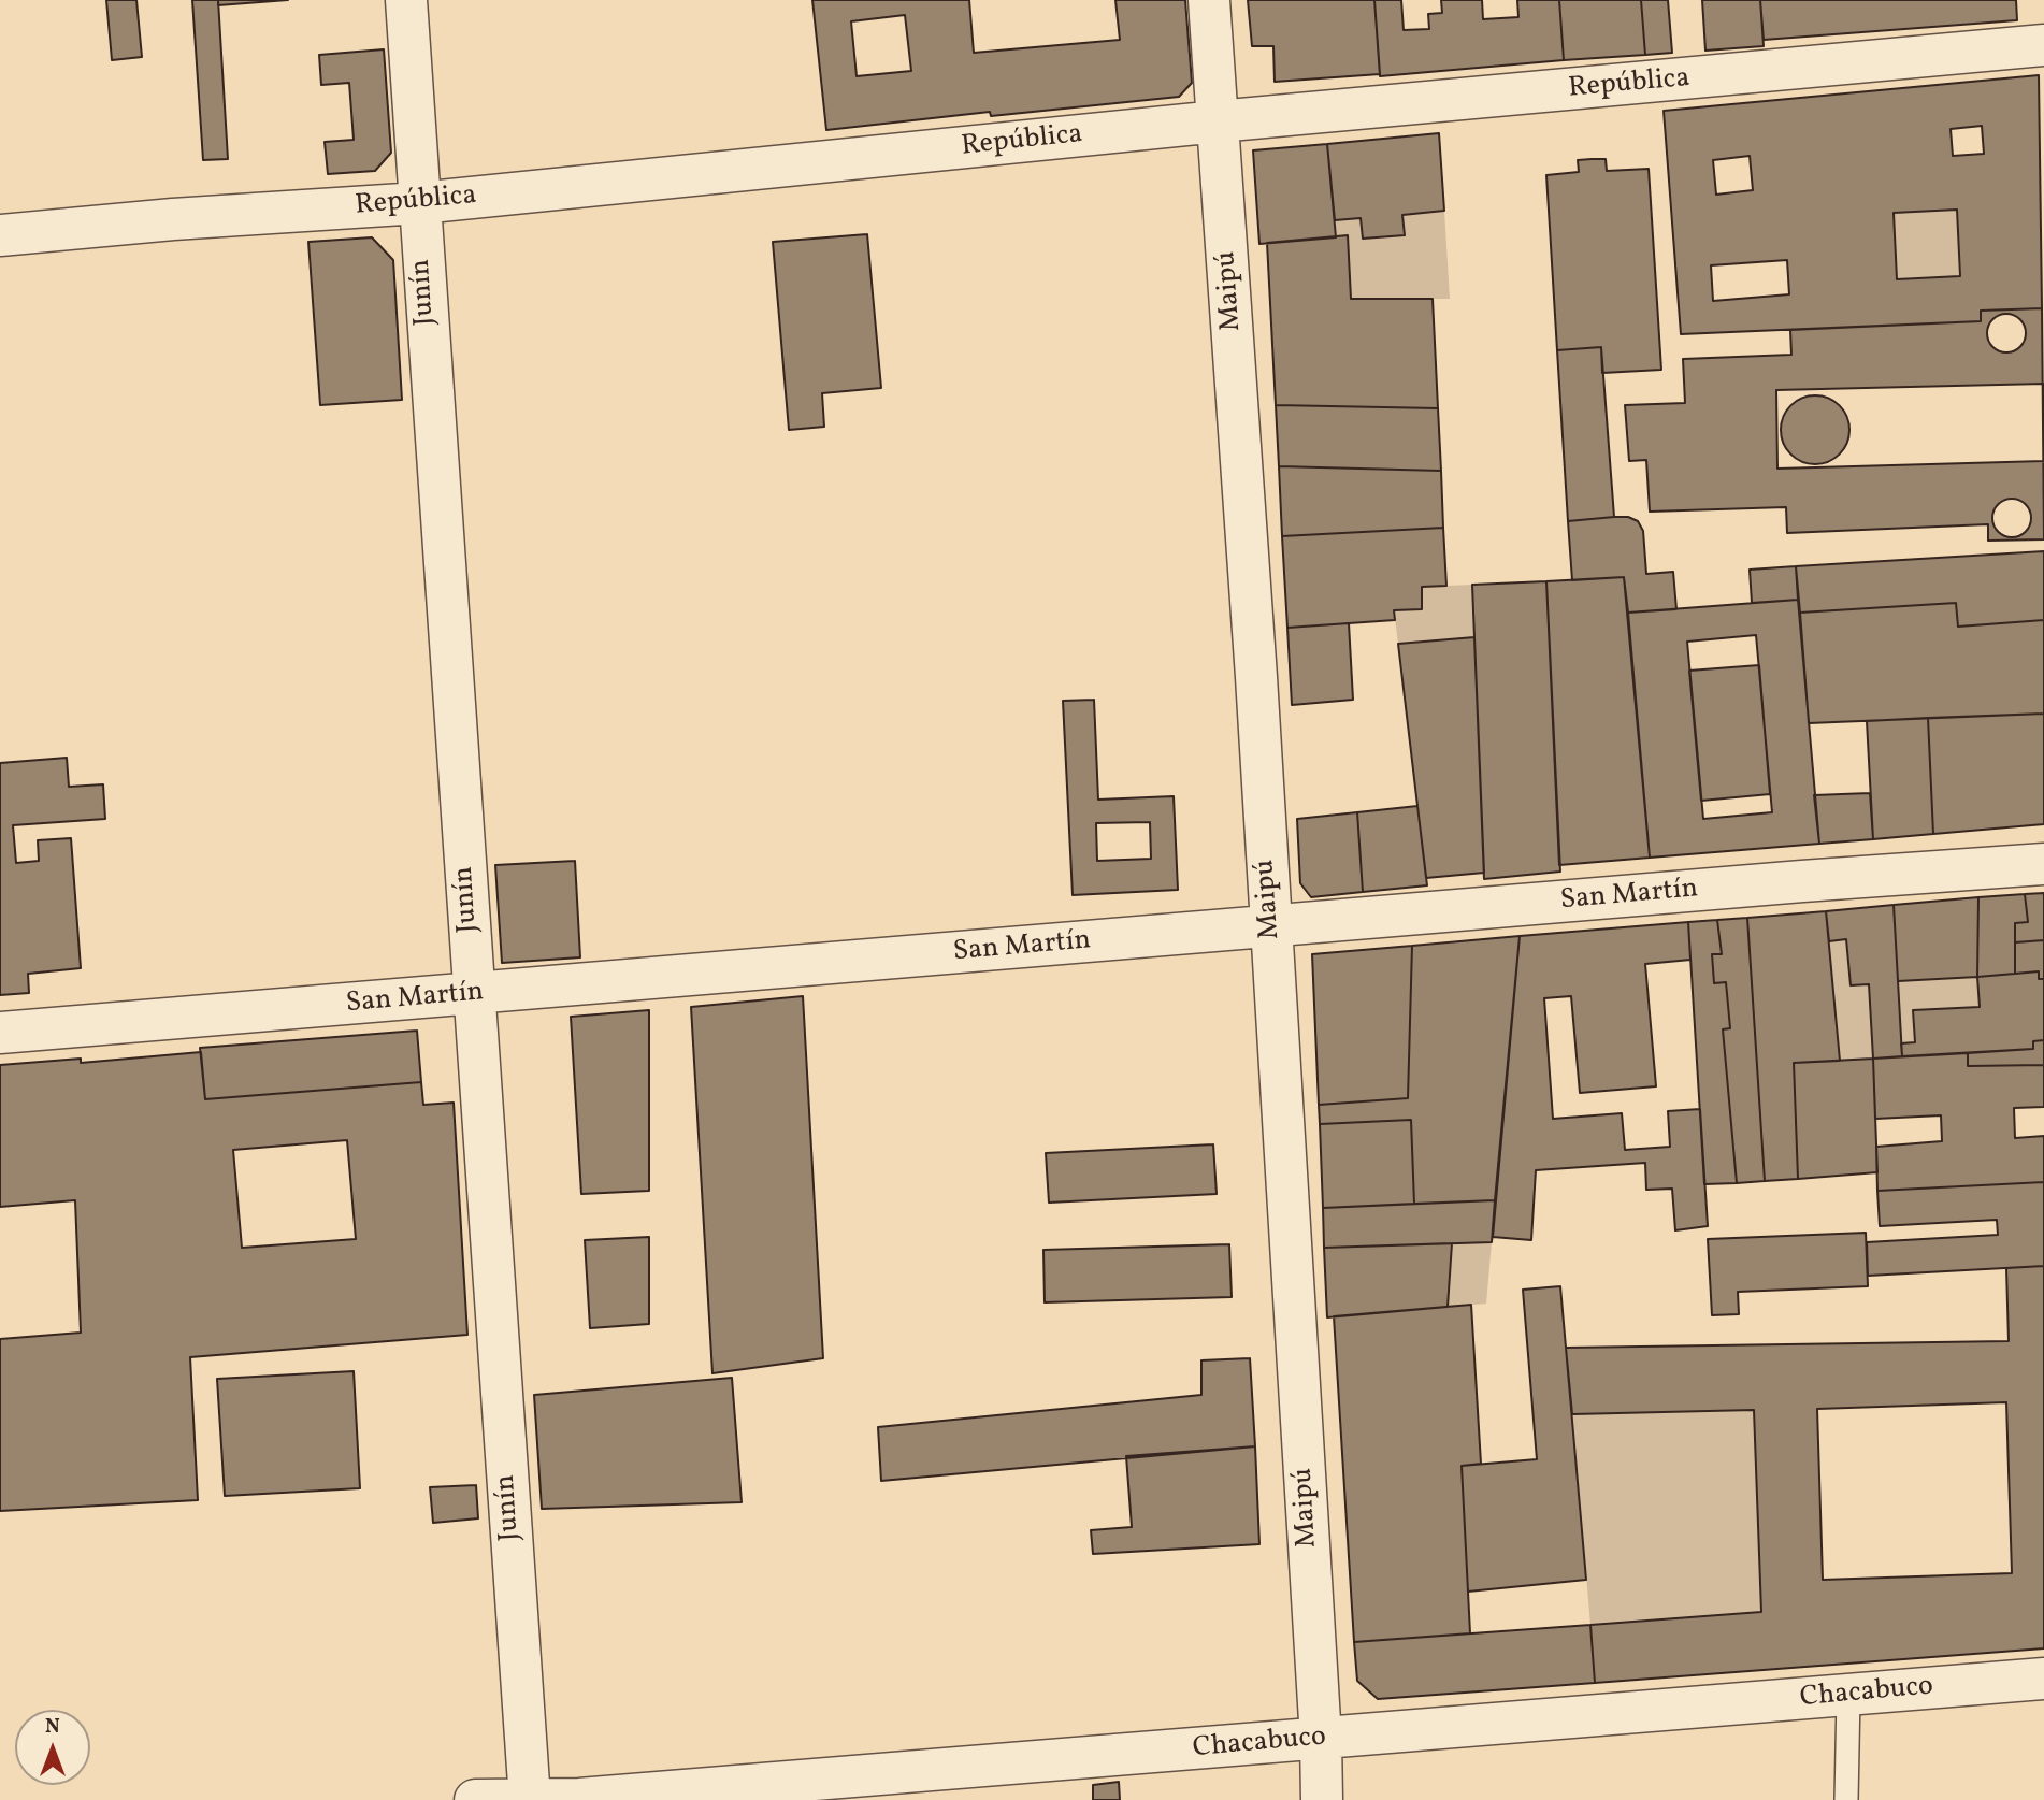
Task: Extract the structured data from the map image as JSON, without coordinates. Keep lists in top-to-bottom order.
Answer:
{
  "streets": {
    "street": [
      "República",
      "Maipú",
      "Junín",
      "San Martín",
      "Chacabuco"
    ]
  },
  "crossings": [
    ["República", "Maipú"],
    ["República", "Junín"],
    ["Maipú", "San Martín"],
    ["Maipú", "Chacabuco"],
    ["Junín", "San Martín"],
    ["Junín", "Chacabuco"]
  ],
  "north": "top"
}
